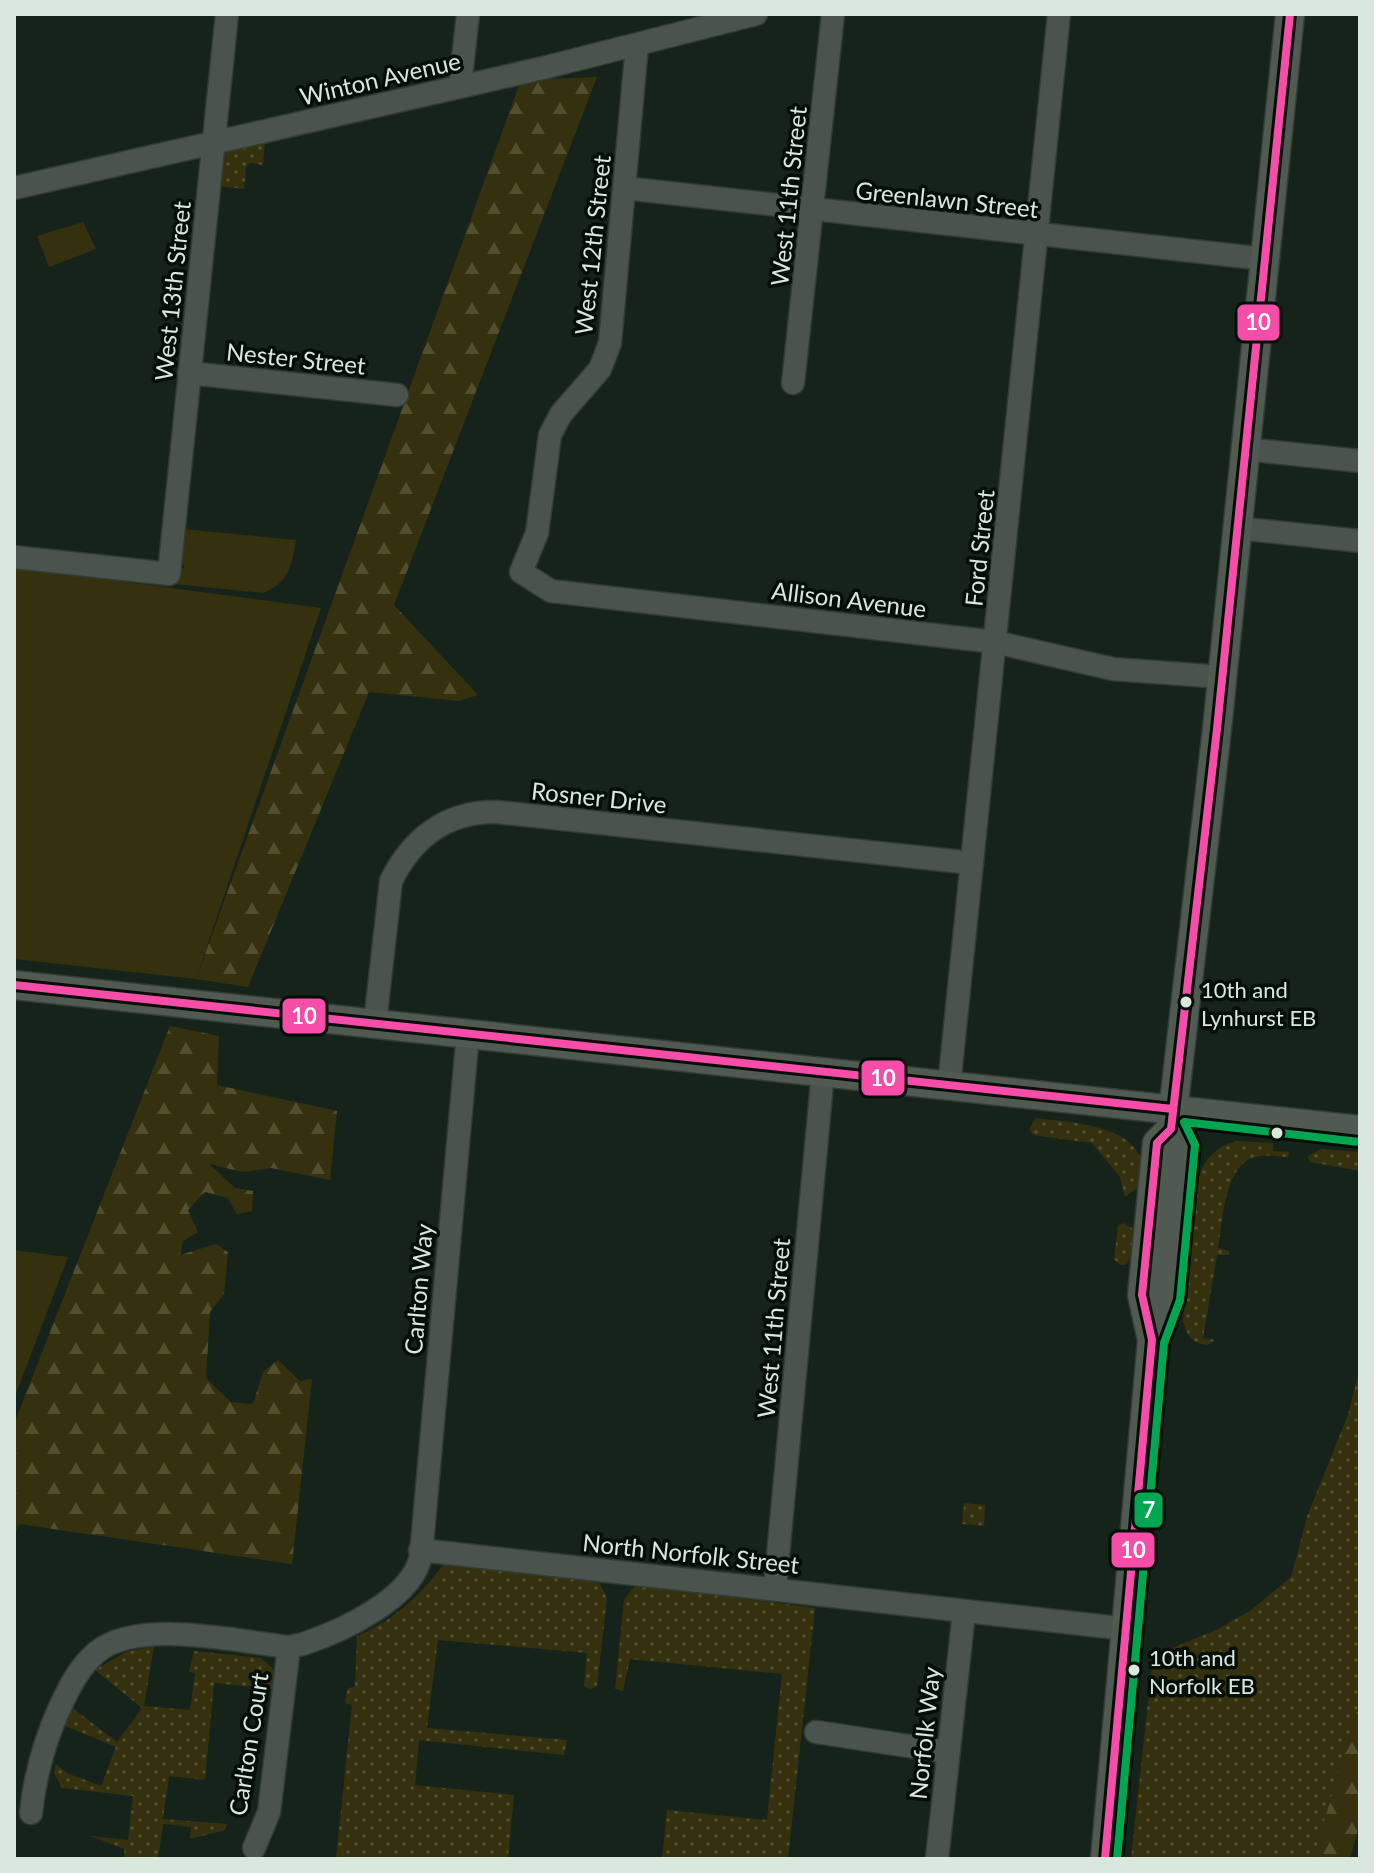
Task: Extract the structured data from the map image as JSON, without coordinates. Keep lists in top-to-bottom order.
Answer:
{
  "streets": {
    "street": [
      "Winton Avenue",
      "West 11th Street",
      "Greenlawn Street",
      "West 12th Street",
      "West 13th Street",
      "Nester Street",
      "Ford Street",
      "Allison Avenue",
      "Rosner Drive",
      "Carlton Way",
      "North Norfolk Street",
      "Norfolk Way",
      "Carlton Court"
    ]
  },
  "crossings": [
    ["Winton Avenue", "West 12th Street"],
    ["Winton Avenue", "West 13th Street"],
    ["West 11th Street", "Greenlawn Street"],
    ["West 11th Street", "North Norfolk Street"],
    ["Greenlawn Street", "West 12th Street"],
    ["Greenlawn Street", "Ford Street"],
    ["West 12th Street", "Allison Avenue"],
    ["West 13th Street", "Nester Street"],
    ["Ford Street", "Allison Avenue"],
    ["Ford Street", "Rosner Drive"],
    ["Carlton Way", "North Norfolk Street"],
    ["North Norfolk Street", "Norfolk Way"]
  ],
  "places": ["10th and Lynhurst EB", "10th and Norfolk EB"],
  "lines": ["transit line 10", "transit line 7"]
}
